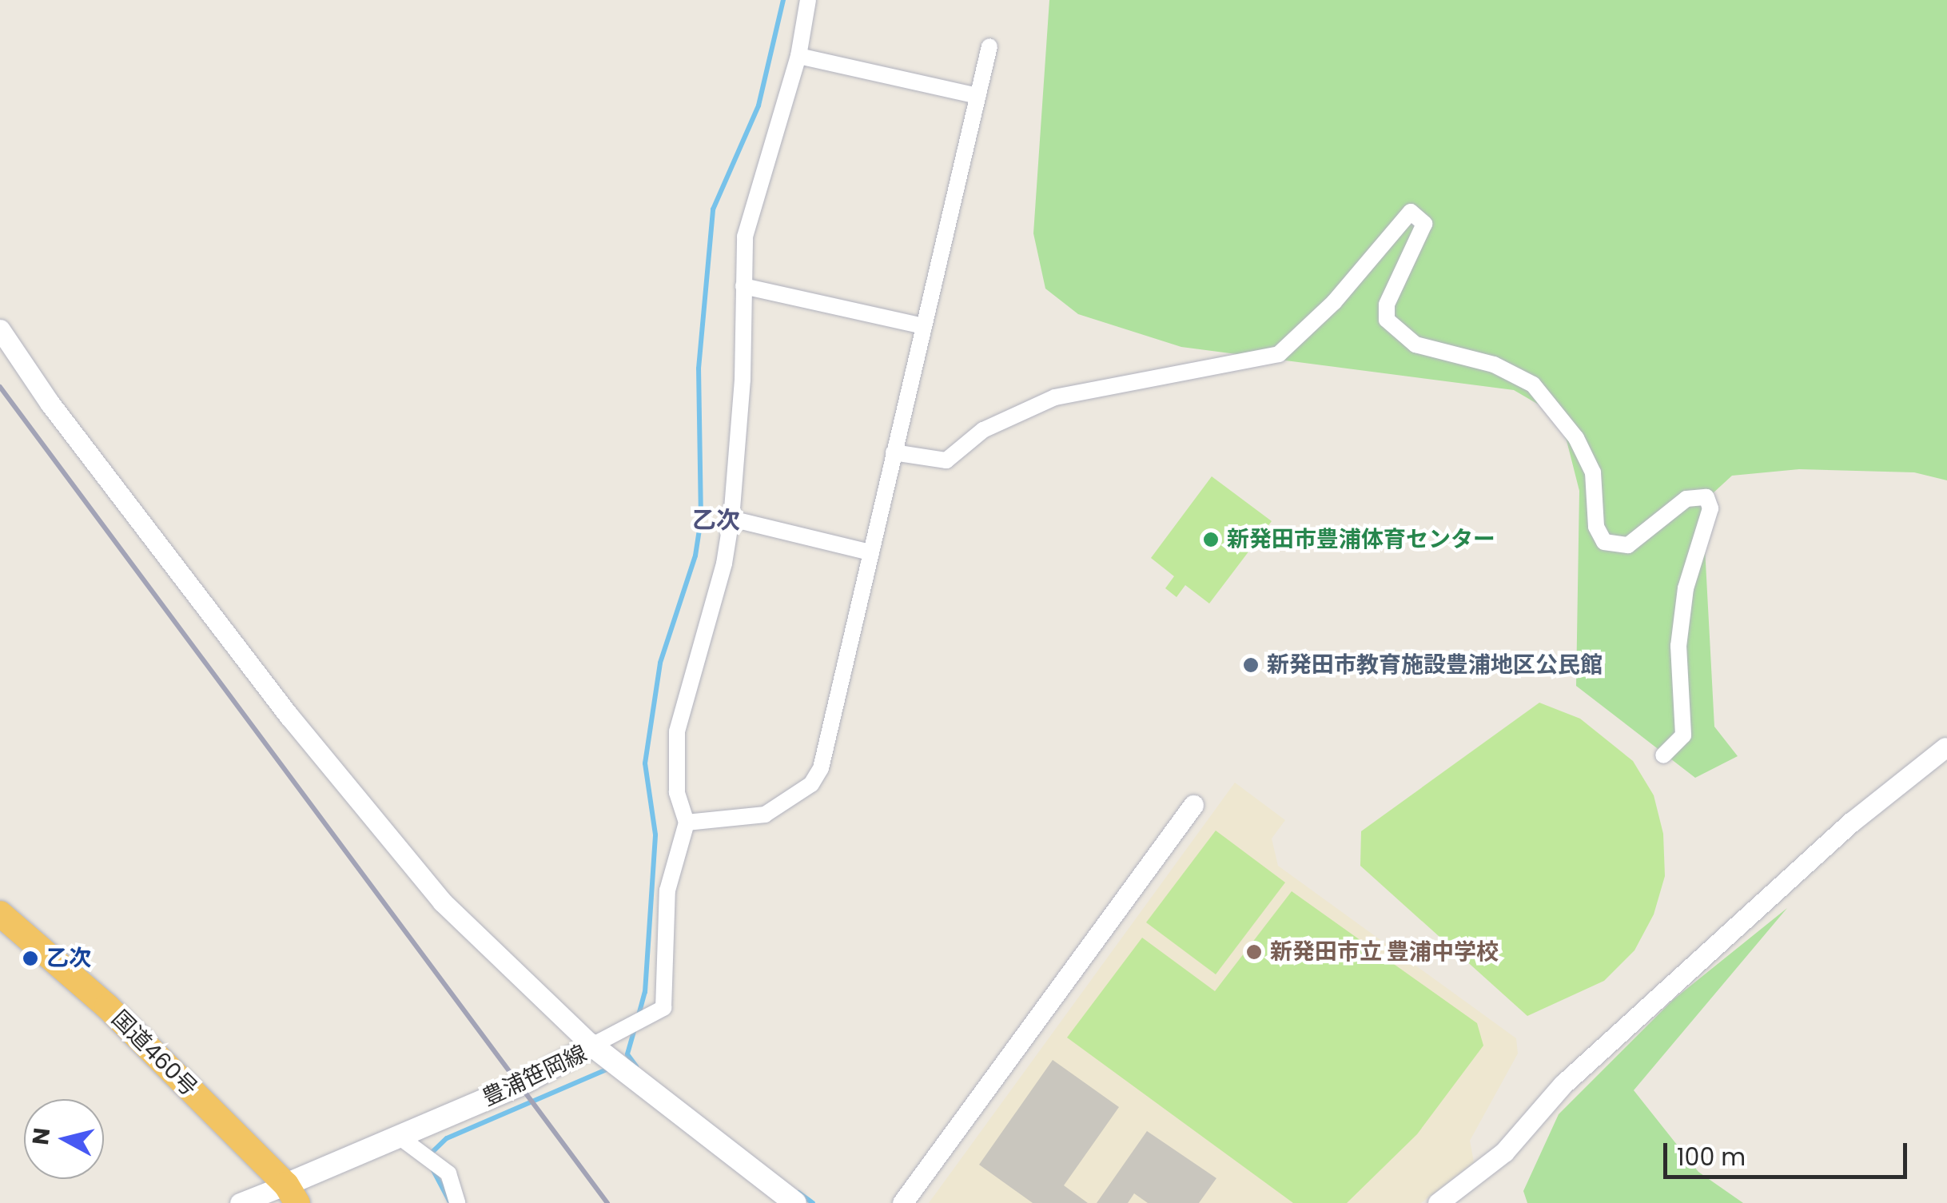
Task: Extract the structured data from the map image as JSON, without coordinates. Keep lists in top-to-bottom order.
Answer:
{
  "streets": {
    "highway": ["国道460号"],
    "main road": ["豊浦笹岡線"]
  },
  "crossings": [
    ["国道460号", "豊浦笹岡線"]
  ],
  "districts": ["乙次"],
  "places": [
    "新発田市豊浦体育センター",
    "新発田市教育施設豊浦地区公民館",
    "新発田市立 豊浦中学校",
    "乙次"
  ],
  "scale_bar": "100 m",
  "north": "left"
}
